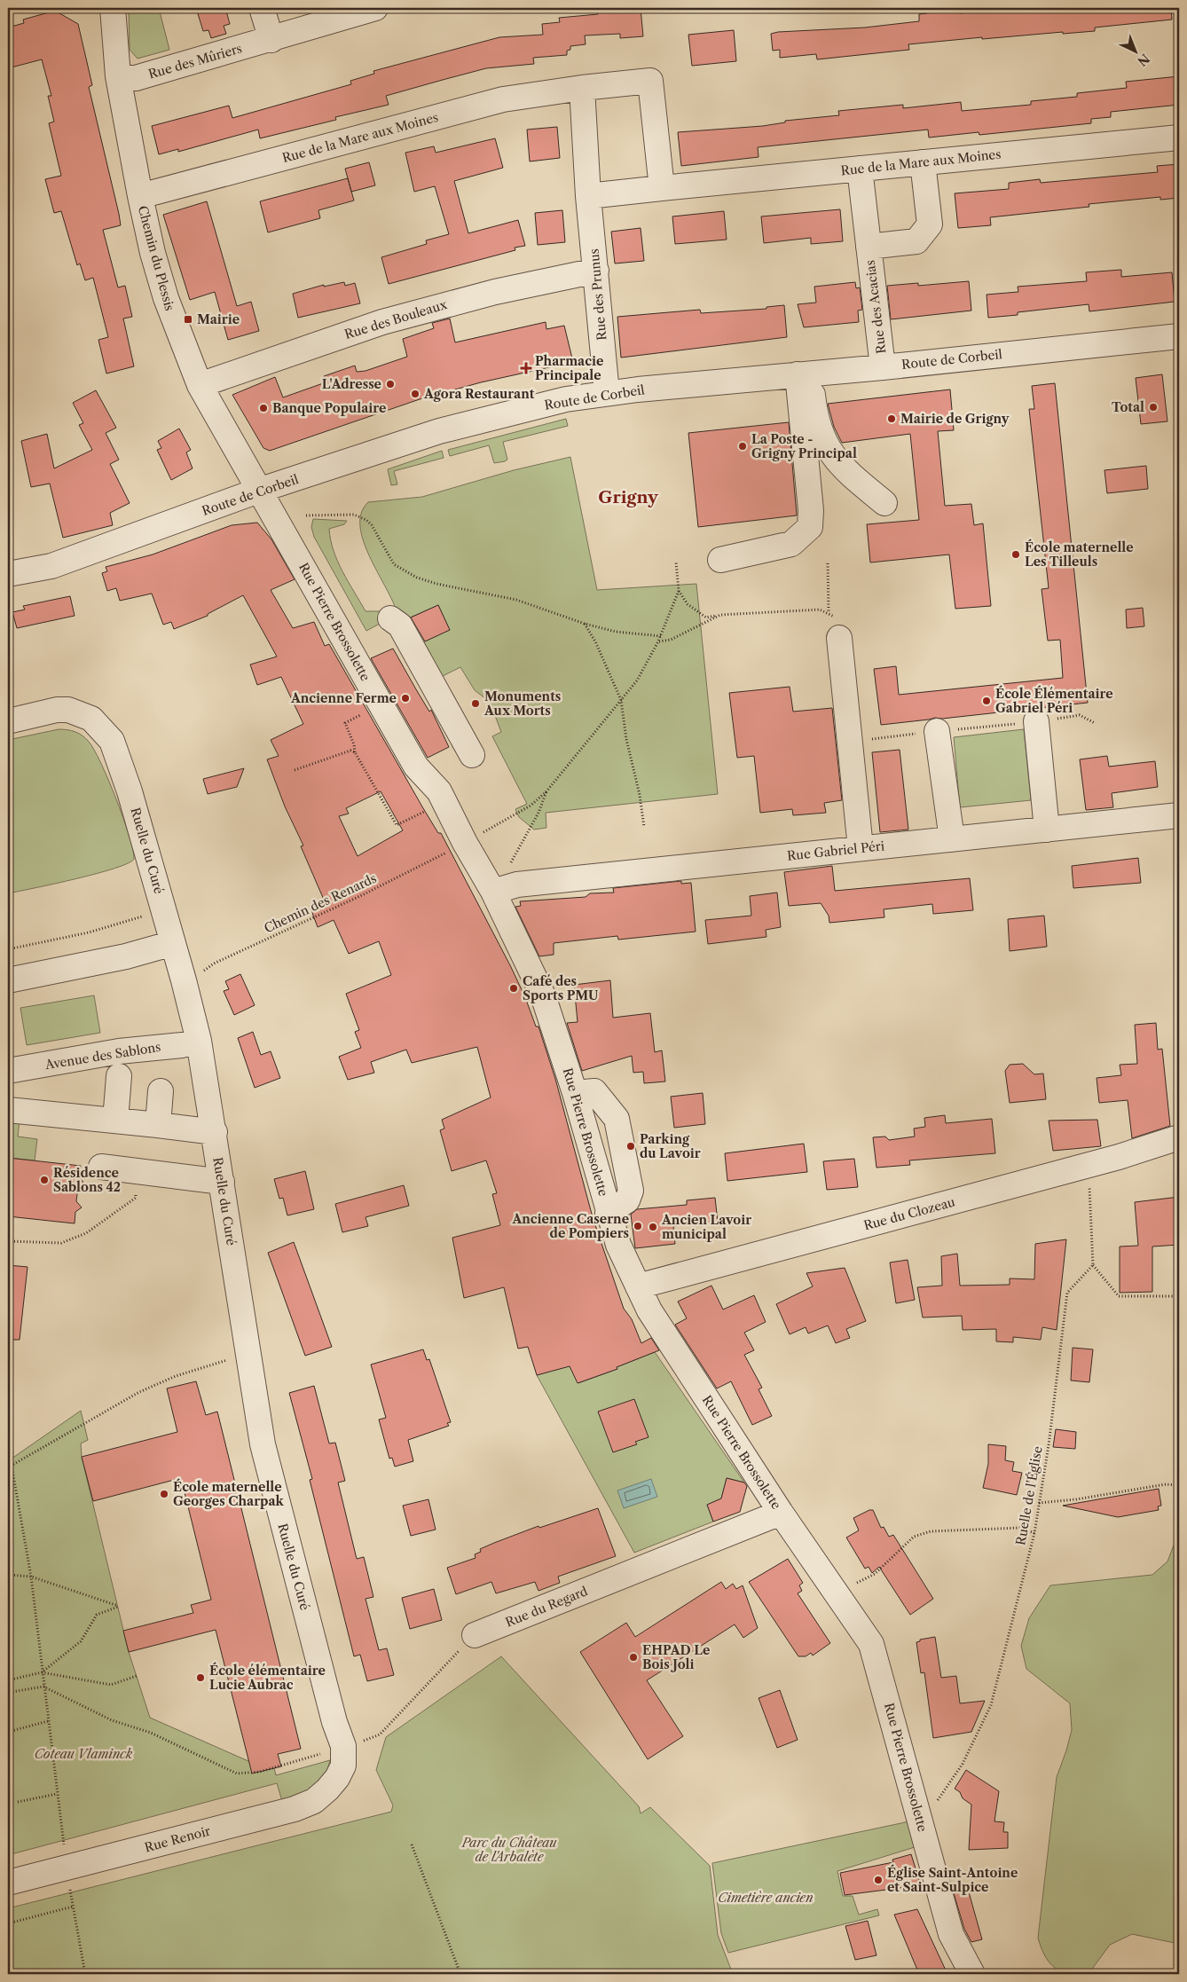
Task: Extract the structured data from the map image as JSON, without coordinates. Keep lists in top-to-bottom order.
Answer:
{
  "streets": {
    "street": [
      "Rue des Mûriers",
      "Rue de la Mare aux Moines",
      "Chemin du Plessis",
      "Rue des Prunus",
      "Rue des Acacias",
      "Rue des Bouleaux",
      "Route de Corbeil",
      "Rue Pierre Brossolette",
      "Ruelle du Curé",
      "Rue Gabriel Péri",
      "Avenue des Sablons",
      "Rue du Clozeau",
      "Rue du Regard",
      "Rue Renoir"
    ],
    "path": ["Chemin des Renards", "Ruelle de l'Église"]
  },
  "crossings": [
    ["Rue des Mûriers", "Chemin du Plessis"],
    ["Rue de la Mare aux Moines", "Chemin du Plessis"],
    ["Rue de la Mare aux Moines", "Rue des Prunus"],
    ["Rue de la Mare aux Moines", "Rue des Acacias"],
    ["Chemin du Plessis", "Rue des Bouleaux"],
    ["Chemin du Plessis", "Route de Corbeil"],
    ["Chemin du Plessis", "Rue Pierre Brossolette"],
    ["Rue des Prunus", "Rue des Bouleaux"],
    ["Rue des Prunus", "Route de Corbeil"],
    ["Rue des Acacias", "Route de Corbeil"],
    ["Route de Corbeil", "Rue Pierre Brossolette"],
    ["Rue Pierre Brossolette", "Rue Gabriel Péri"],
    ["Rue Pierre Brossolette", "Chemin des Renards"],
    ["Rue Pierre Brossolette", "Rue du Clozeau"],
    ["Rue Pierre Brossolette", "Ruelle de l'Église"],
    ["Rue Pierre Brossolette", "Rue du Regard"],
    ["Ruelle du Curé", "Chemin des Renards"],
    ["Ruelle du Curé", "Avenue des Sablons"],
    ["Ruelle du Curé", "Rue Renoir"]
  ],
  "districts": ["Grigny"],
  "parks": ["Coteau Vlaminck", "Parc du Château de l'Arbalète", "Cimetière ancien"],
  "places": {
    "transit": ["Mairie"],
    "health": ["Pharmacie Principale"],
    "other": [
      "L'Adresse",
      "Agora Restaurant",
      "Total",
      "Banque Populaire",
      "Mairie de Grigny",
      "La Poste - Grigny Principal",
      "École maternelle Les Tilleuls",
      "Ancienne Ferme",
      "École Élémentaire Gabriel Péri",
      "Monuments Aux Morts",
      "Café des Sports PMU",
      "Parking du Lavoir",
      "Résidence Sablons 42",
      "Ancienne Caserne de Pompiers",
      "Ancien Lavoir municipal",
      "École maternelle Georges Charpak",
      "EHPAD Le Bois Joli",
      "École élémentaire Lucie Aubrac",
      "Église Saint-Antoine et Saint-Sulpice"
    ]
  },
  "north": "bottom right"
}
